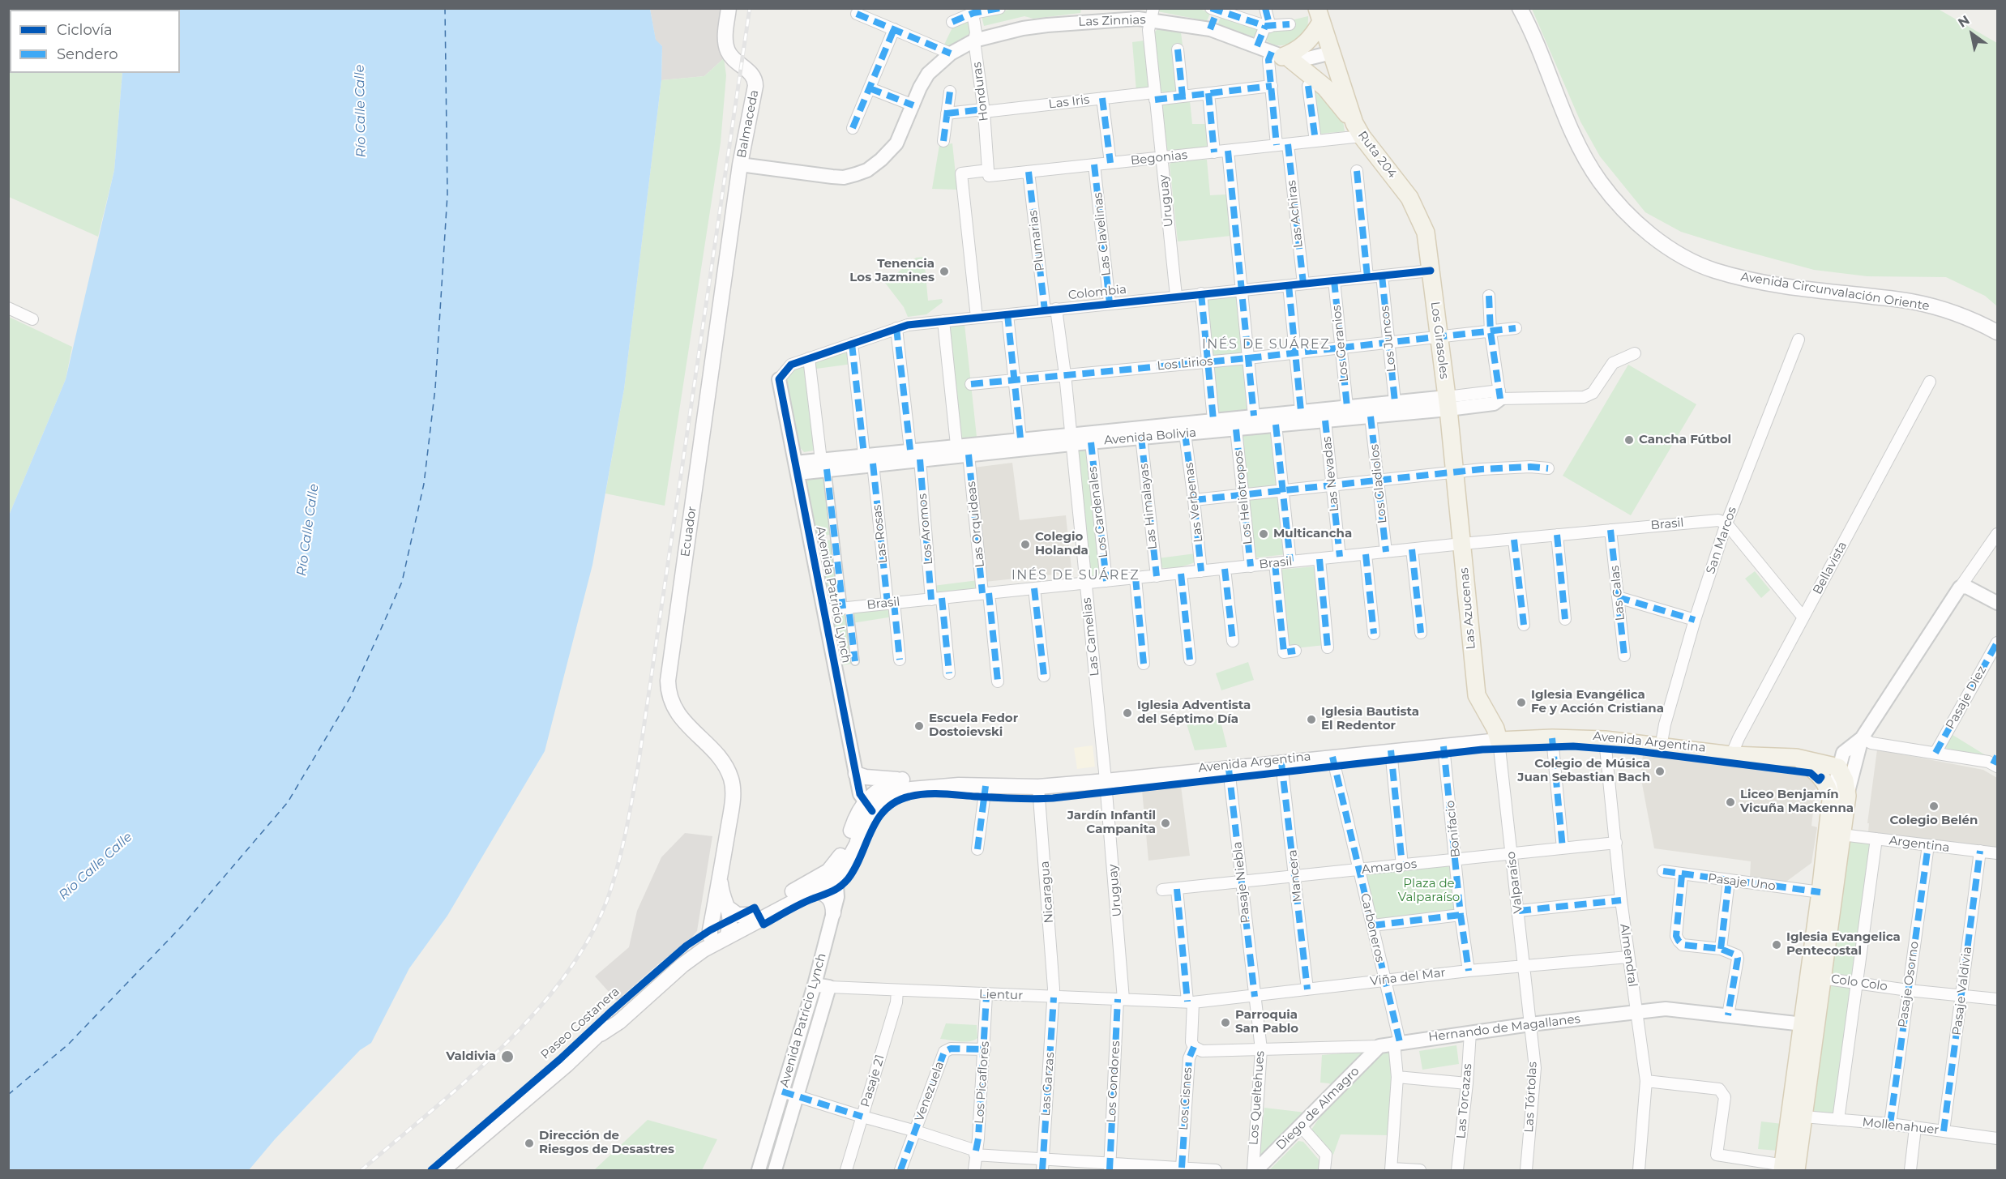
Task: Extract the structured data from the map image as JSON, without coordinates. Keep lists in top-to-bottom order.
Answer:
{
  "streets": {
    "main road": [
      "Balmaceda",
      "Ruta 204",
      "Avenida Circunvalación Oriente",
      "Los Girasoles",
      "Ecuador",
      "Las Azucenas",
      "Avenida Argentina"
    ],
    "street": [
      "Las Zinnias",
      "Honduras",
      "Las Iris",
      "Begonias",
      "Uruguay",
      "Las Achiras",
      "Las Clavelinas",
      "Plumarias",
      "Colombia",
      "Los Juncos",
      "Los Geranios",
      "Los Lirios",
      "Avenida Bolivia",
      "Las Nevadas",
      "Los Gladiolos",
      "Los Heliotropos",
      "Las Verbenas",
      "Las Himalayas",
      "Los Cardenales",
      "Las Orquideas",
      "Brasil",
      "Los Aromos",
      "Las Rosas",
      "San Marcos",
      "Bellavista",
      "Las Calas",
      "Avenida Patricio Lynch",
      "Las Camelias",
      "Pasaje Diez",
      "Bonifacio",
      "Argentina",
      "Amargos",
      "Mancera",
      "Pasaje Niebla",
      "Valparaíso",
      "Pasaje Uno",
      "Nicaragua",
      "Carboneros",
      "Almendral",
      "Viña del Mar",
      "Colo Colo",
      "Pasaje Osorno",
      "Pasaje Valdivia",
      "Lientur",
      "Hernando de Magallanes",
      "Pasaje 21",
      "Los Condores",
      "Los Picaflores",
      "Las Garzas",
      "Venezuela",
      "Las Tórtolas",
      "Los Queltehues",
      "Los Cisnes",
      "Las Torcazas",
      "Diego de Almagro",
      "Mollenahuer"
    ],
    "cycle path": ["Paseo Costanera"]
  },
  "crossings": [
    ["Las Zinnias", "Honduras"],
    ["Las Zinnias", "Balmaceda"],
    ["Las Zinnias", "Ruta 204"],
    ["Las Zinnias", "Uruguay"],
    ["Las Zinnias", "Las Achiras"],
    ["Las Zinnias", "Ecuador"],
    ["Honduras", "Las Iris"],
    ["Honduras", "Begonias"],
    ["Las Iris", "Uruguay"],
    ["Las Iris", "Las Achiras"],
    ["Balmaceda", "Ecuador"],
    ["Ruta 204", "Begonias"],
    ["Ruta 204", "Colombia"],
    ["Ruta 204", "Los Girasoles"],
    ["Begonias", "Uruguay"],
    ["Begonias", "Las Achiras"],
    ["Begonias", "Las Clavelinas"],
    ["Begonias", "Plumarias"],
    ["Begonias", "Colombia"],
    ["Uruguay", "Colombia"],
    ["Uruguay", "Las Camelias"],
    ["Uruguay", "Avenida Argentina"],
    ["Uruguay", "Lientur"],
    ["Uruguay", "Los Condores"],
    ["Las Achiras", "Colombia"],
    ["Las Clavelinas", "Colombia"],
    ["Plumarias", "Colombia"],
    ["Colombia", "Los Juncos"],
    ["Colombia", "Los Girasoles"],
    ["Colombia", "Los Geranios"],
    ["Colombia", "Los Aromos"],
    ["Colombia", "Las Rosas"],
    ["Colombia", "Avenida Patricio Lynch"],
    ["Colombia", "Las Camelias"],
    ["Los Juncos", "Los Lirios"],
    ["Los Juncos", "Avenida Bolivia"],
    ["Los Girasoles", "Los Lirios"],
    ["Los Girasoles", "Avenida Bolivia"],
    ["Los Girasoles", "Las Azucenas"],
    ["Los Geranios", "Los Lirios"],
    ["Los Geranios", "Avenida Bolivia"],
    ["Los Lirios", "Las Camelias"],
    ["Avenida Bolivia", "Las Nevadas"],
    ["Avenida Bolivia", "Los Gladiolos"],
    ["Avenida Bolivia", "Los Heliotropos"],
    ["Avenida Bolivia", "Las Verbenas"],
    ["Avenida Bolivia", "Las Himalayas"],
    ["Avenida Bolivia", "Los Cardenales"],
    ["Avenida Bolivia", "Las Orquideas"],
    ["Avenida Bolivia", "Los Aromos"],
    ["Avenida Bolivia", "Las Rosas"],
    ["Avenida Bolivia", "Avenida Patricio Lynch"],
    ["Avenida Bolivia", "Las Azucenas"],
    ["Avenida Bolivia", "Las Camelias"],
    ["Las Nevadas", "Brasil"],
    ["Los Gladiolos", "Brasil"],
    ["Los Heliotropos", "Brasil"],
    ["Las Verbenas", "Brasil"],
    ["Las Himalayas", "Brasil"],
    ["Los Cardenales", "Brasil"],
    ["Las Orquideas", "Brasil"],
    ["Brasil", "Los Aromos"],
    ["Brasil", "Las Rosas"],
    ["Brasil", "San Marcos"],
    ["Brasil", "Las Calas"],
    ["Brasil", "Avenida Patricio Lynch"],
    ["Brasil", "Las Azucenas"],
    ["Brasil", "Las Camelias"],
    ["Ecuador", "Avenida Argentina"],
    ["San Marcos", "Avenida Argentina"],
    ["Bellavista", "Avenida Argentina"],
    ["Avenida Patricio Lynch", "Avenida Argentina"],
    ["Avenida Patricio Lynch", "Lientur"],
    ["Las Azucenas", "Avenida Argentina"],
    ["Las Azucenas", "Valparaíso"],
    ["Las Camelias", "Avenida Argentina"],
    ["Avenida Argentina", "Bonifacio"],
    ["Avenida Argentina", "Mancera"],
    ["Avenida Argentina", "Pasaje Niebla"],
    ["Avenida Argentina", "Valparaíso"],
    ["Avenida Argentina", "Nicaragua"],
    ["Avenida Argentina", "Carboneros"],
    ["Avenida Argentina", "Almendral"],
    ["Bonifacio", "Amargos"],
    ["Bonifacio", "Viña del Mar"],
    ["Argentina", "Pasaje Osorno"],
    ["Argentina", "Pasaje Valdivia"],
    ["Amargos", "Mancera"],
    ["Amargos", "Pasaje Niebla"],
    ["Amargos", "Valparaíso"],
    ["Amargos", "Carboneros"],
    ["Amargos", "Almendral"],
    ["Amargos", "Los Cisnes"],
    ["Mancera", "Viña del Mar"],
    ["Pasaje Niebla", "Viña del Mar"],
    ["Pasaje Niebla", "Los Queltehues"],
    ["Valparaíso", "Viña del Mar"],
    ["Valparaíso", "Hernando de Magallanes"],
    ["Valparaíso", "Las Tórtolas"],
    ["Nicaragua", "Lientur"],
    ["Nicaragua", "Las Garzas"],
    ["Carboneros", "Viña del Mar"],
    ["Carboneros", "Hernando de Magallanes"],
    ["Almendral", "Viña del Mar"],
    ["Almendral", "Hernando de Magallanes"],
    ["Viña del Mar", "Lientur"],
    ["Viña del Mar", "Los Queltehues"],
    ["Viña del Mar", "Los Cisnes"],
    ["Colo Colo", "Pasaje Osorno"],
    ["Colo Colo", "Pasaje Valdivia"],
    ["Pasaje Osorno", "Mollenahuer"],
    ["Pasaje Valdivia", "Mollenahuer"],
    ["Lientur", "Pasaje 21"],
    ["Lientur", "Los Condores"],
    ["Lientur", "Los Picaflores"],
    ["Lientur", "Las Garzas"],
    ["Lientur", "Los Cisnes"],
    ["Hernando de Magallanes", "Las Tórtolas"],
    ["Hernando de Magallanes", "Los Queltehues"],
    ["Hernando de Magallanes", "Los Cisnes"],
    ["Hernando de Magallanes", "Las Torcazas"],
    ["Hernando de Magallanes", "Diego de Almagro"],
    ["Los Picaflores", "Venezuela"],
    ["Los Queltehues", "Diego de Almagro"]
  ],
  "districts": ["INÉS DE SUÁREZ", "INÉS DE SUÁREZ"],
  "water": ["Río Calle Calle"],
  "parks": ["Plaza de Valparaíso"],
  "places": [
    "Tenencia Los Jazmines",
    "Cancha Fútbol",
    "Multicancha",
    "Colegio Holanda",
    "Iglesia Evangélica Fe y Acción Cristiana",
    "Iglesia Adventista del Séptimo Día",
    "Iglesia Bautista El Redentor",
    "Escuela Fedor Dostoievski",
    "Colegio de Música Juan Sebastian Bach",
    "Liceo Benjamín Vicuña Mackenna",
    "Colegio Belén",
    "Jardín Infantil Campanita",
    "Iglesia Evangelica Pentecostal",
    "Parroquia San Pablo",
    "Valdivia",
    "Dirección de Riesgos de Desastres"
  ],
  "legend": ["Ciclovía", "Sendero"],
  "north": "top left"
}
